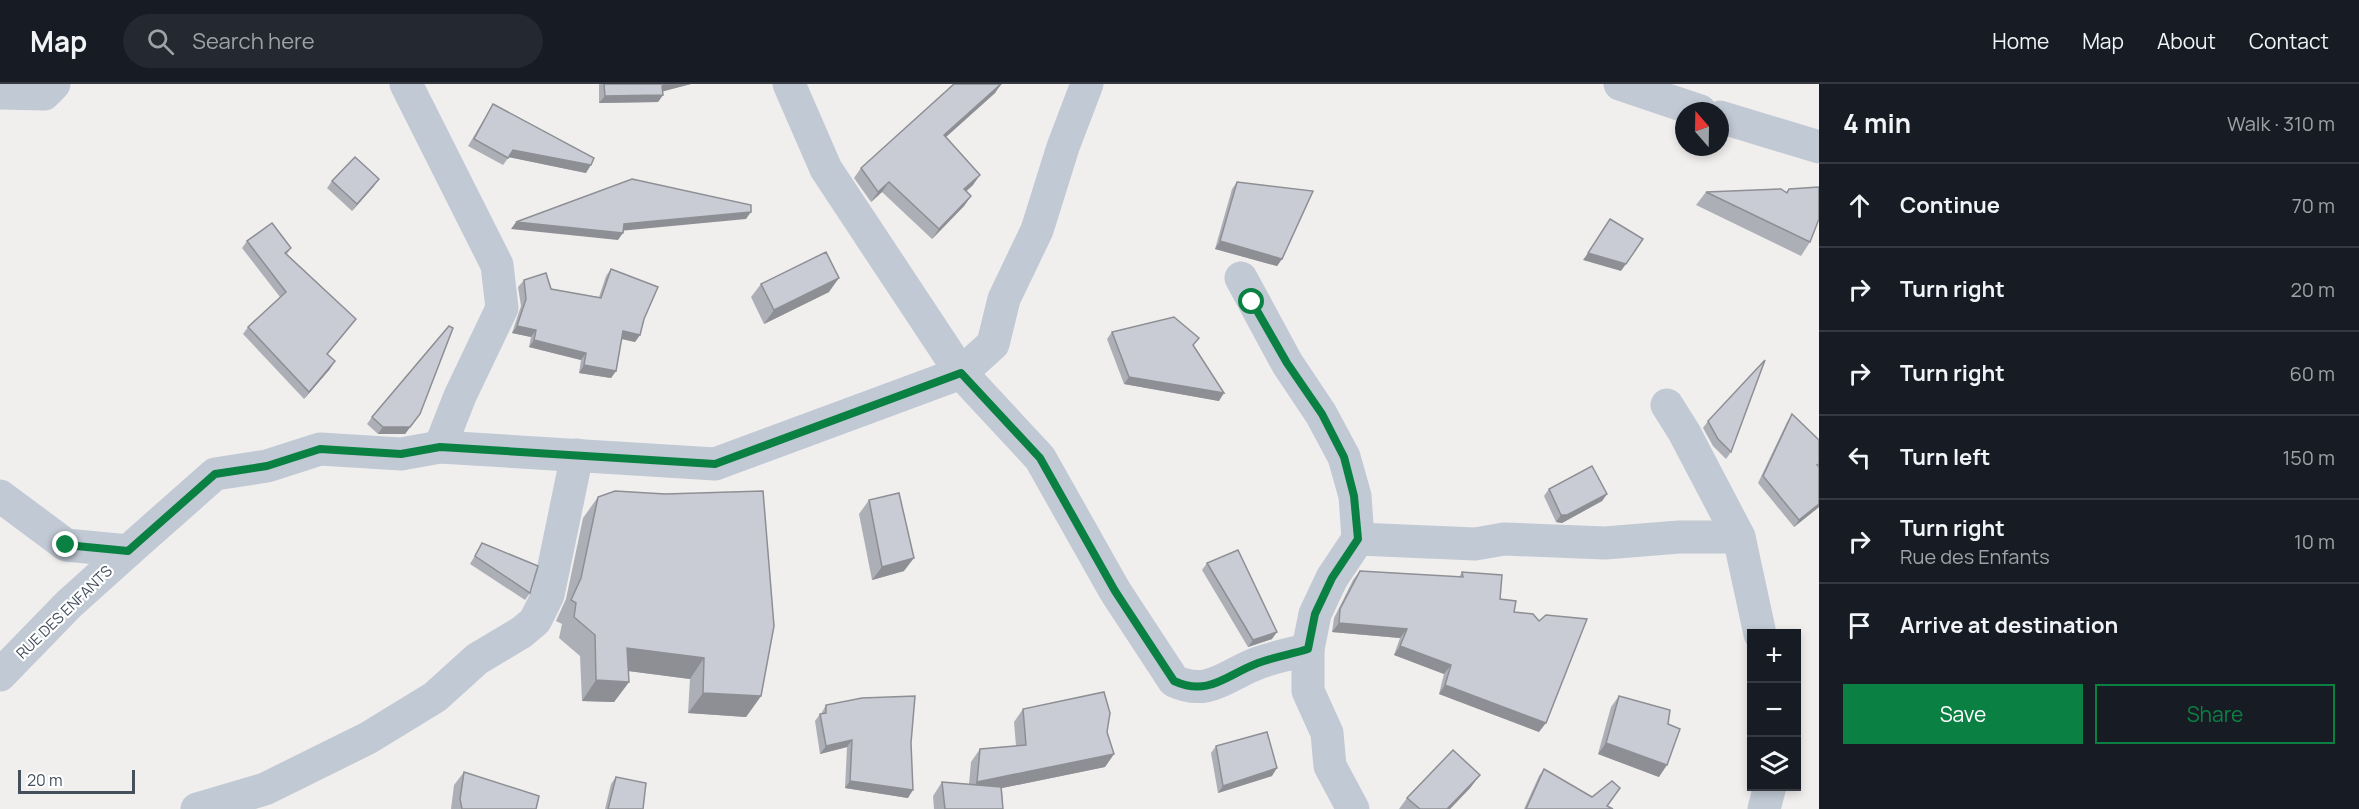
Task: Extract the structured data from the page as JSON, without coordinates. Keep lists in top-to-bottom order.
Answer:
{
  "streets": {
    "street": ["RUE DES ENFANTS"]
  },
  "scale_bar": "20 m",
  "north": "top",
  "page": {
    "header": "Map",
    "search": "Search here",
    "nav": [
      "Home",
      "Map",
      "About",
      "Contact"
    ],
    "heading": ["4 min", "Walk · 310 m"],
    "list": [
      ["Continue", "70 m"],
      ["Turn right", "20 m"],
      ["Turn right", "60 m"],
      ["Turn left", "150 m"],
      ["Turn right", "Rue des Enfants", "10 m"],
      "Arrive at destination"
    ],
    "map_buttons": ["+", "−"],
    "buttons": ["Save", "Share"],
    "scale": "20 m"
  }
}
